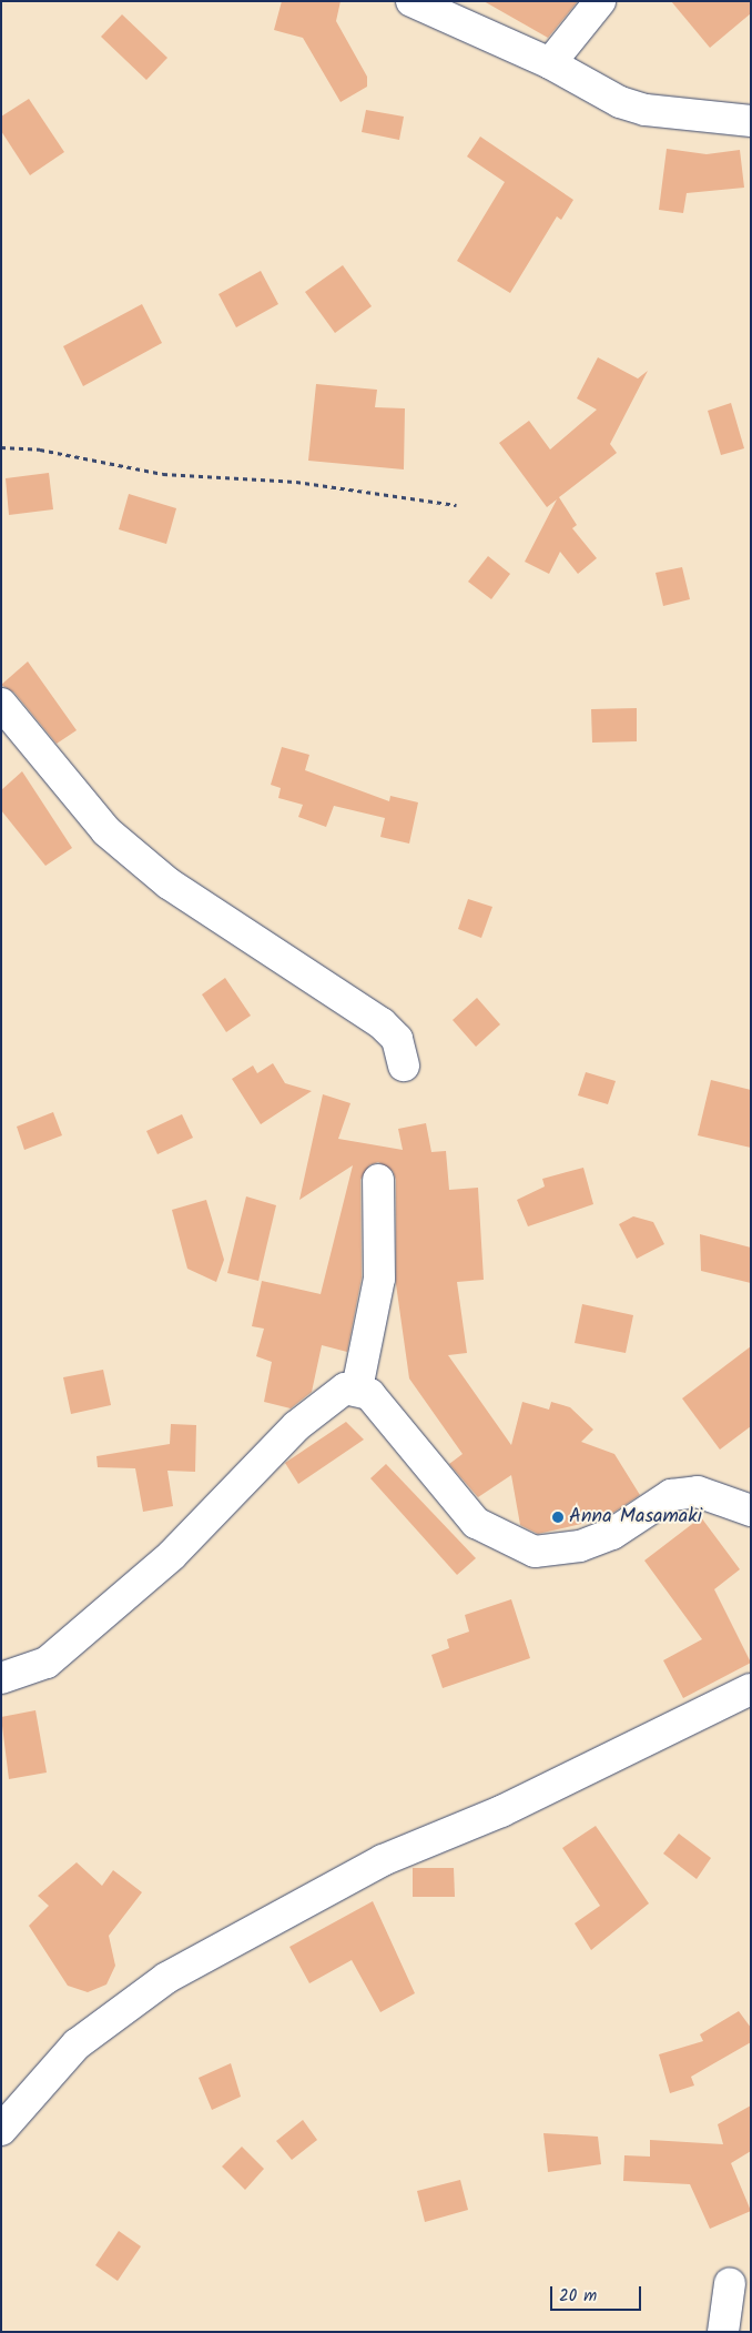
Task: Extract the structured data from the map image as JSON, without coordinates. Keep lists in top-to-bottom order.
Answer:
{
  "places": ["Anna Masamaki"],
  "scale_bar": "20 m"
}
